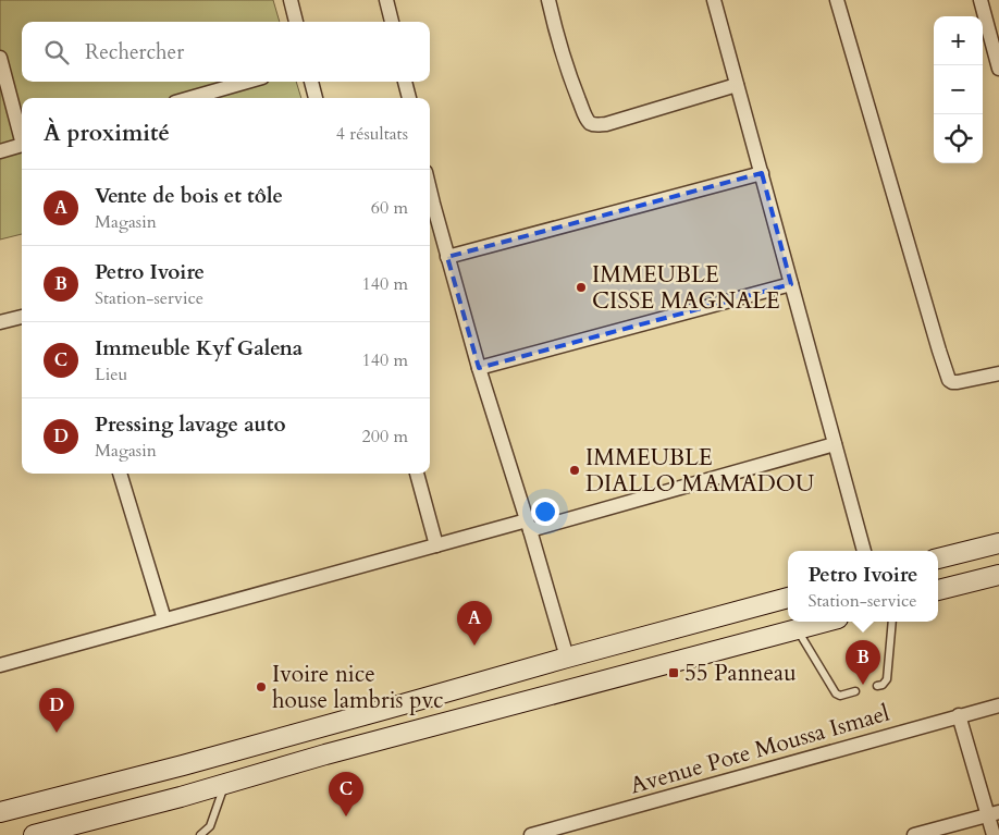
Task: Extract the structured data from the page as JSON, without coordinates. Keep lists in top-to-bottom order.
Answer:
{
  "streets": {
    "street": ["Avenue Pote Moussa Ismael"]
  },
  "places": {
    "other": ["IMMEUBLE CISSE MAGNALE", "IMMEUBLE DIALLO MAMADOU", "Ivoire nice house lambris pvc"],
    "transit": ["55 Panneau"]
  },
  "page": {
    "map_buttons": ["+", "−"],
    "search": "Rechercher",
    "heading": ["À proximité", "4 résultats"],
    "list": [
      {
        "mark": "A",
        "name": "Vente de bois et tôle",
        "note": "Magasin",
        "value": "60 m"
      },
      {
        "mark": "B",
        "name": "Petro Ivoire",
        "note": "Station-service",
        "value": "140 m"
      },
      {
        "mark": "C",
        "name": "Immeuble Kyf Galena",
        "note": "Lieu",
        "value": "140 m"
      },
      {
        "mark": "D",
        "name": "Pressing lavage auto",
        "note": "Magasin",
        "value": "200 m"
      }
    ],
    "popup": ["Petro Ivoire", "Station-service"],
    "pins": [
      "A",
      "B",
      "D",
      "C"
    ]
  }
}
